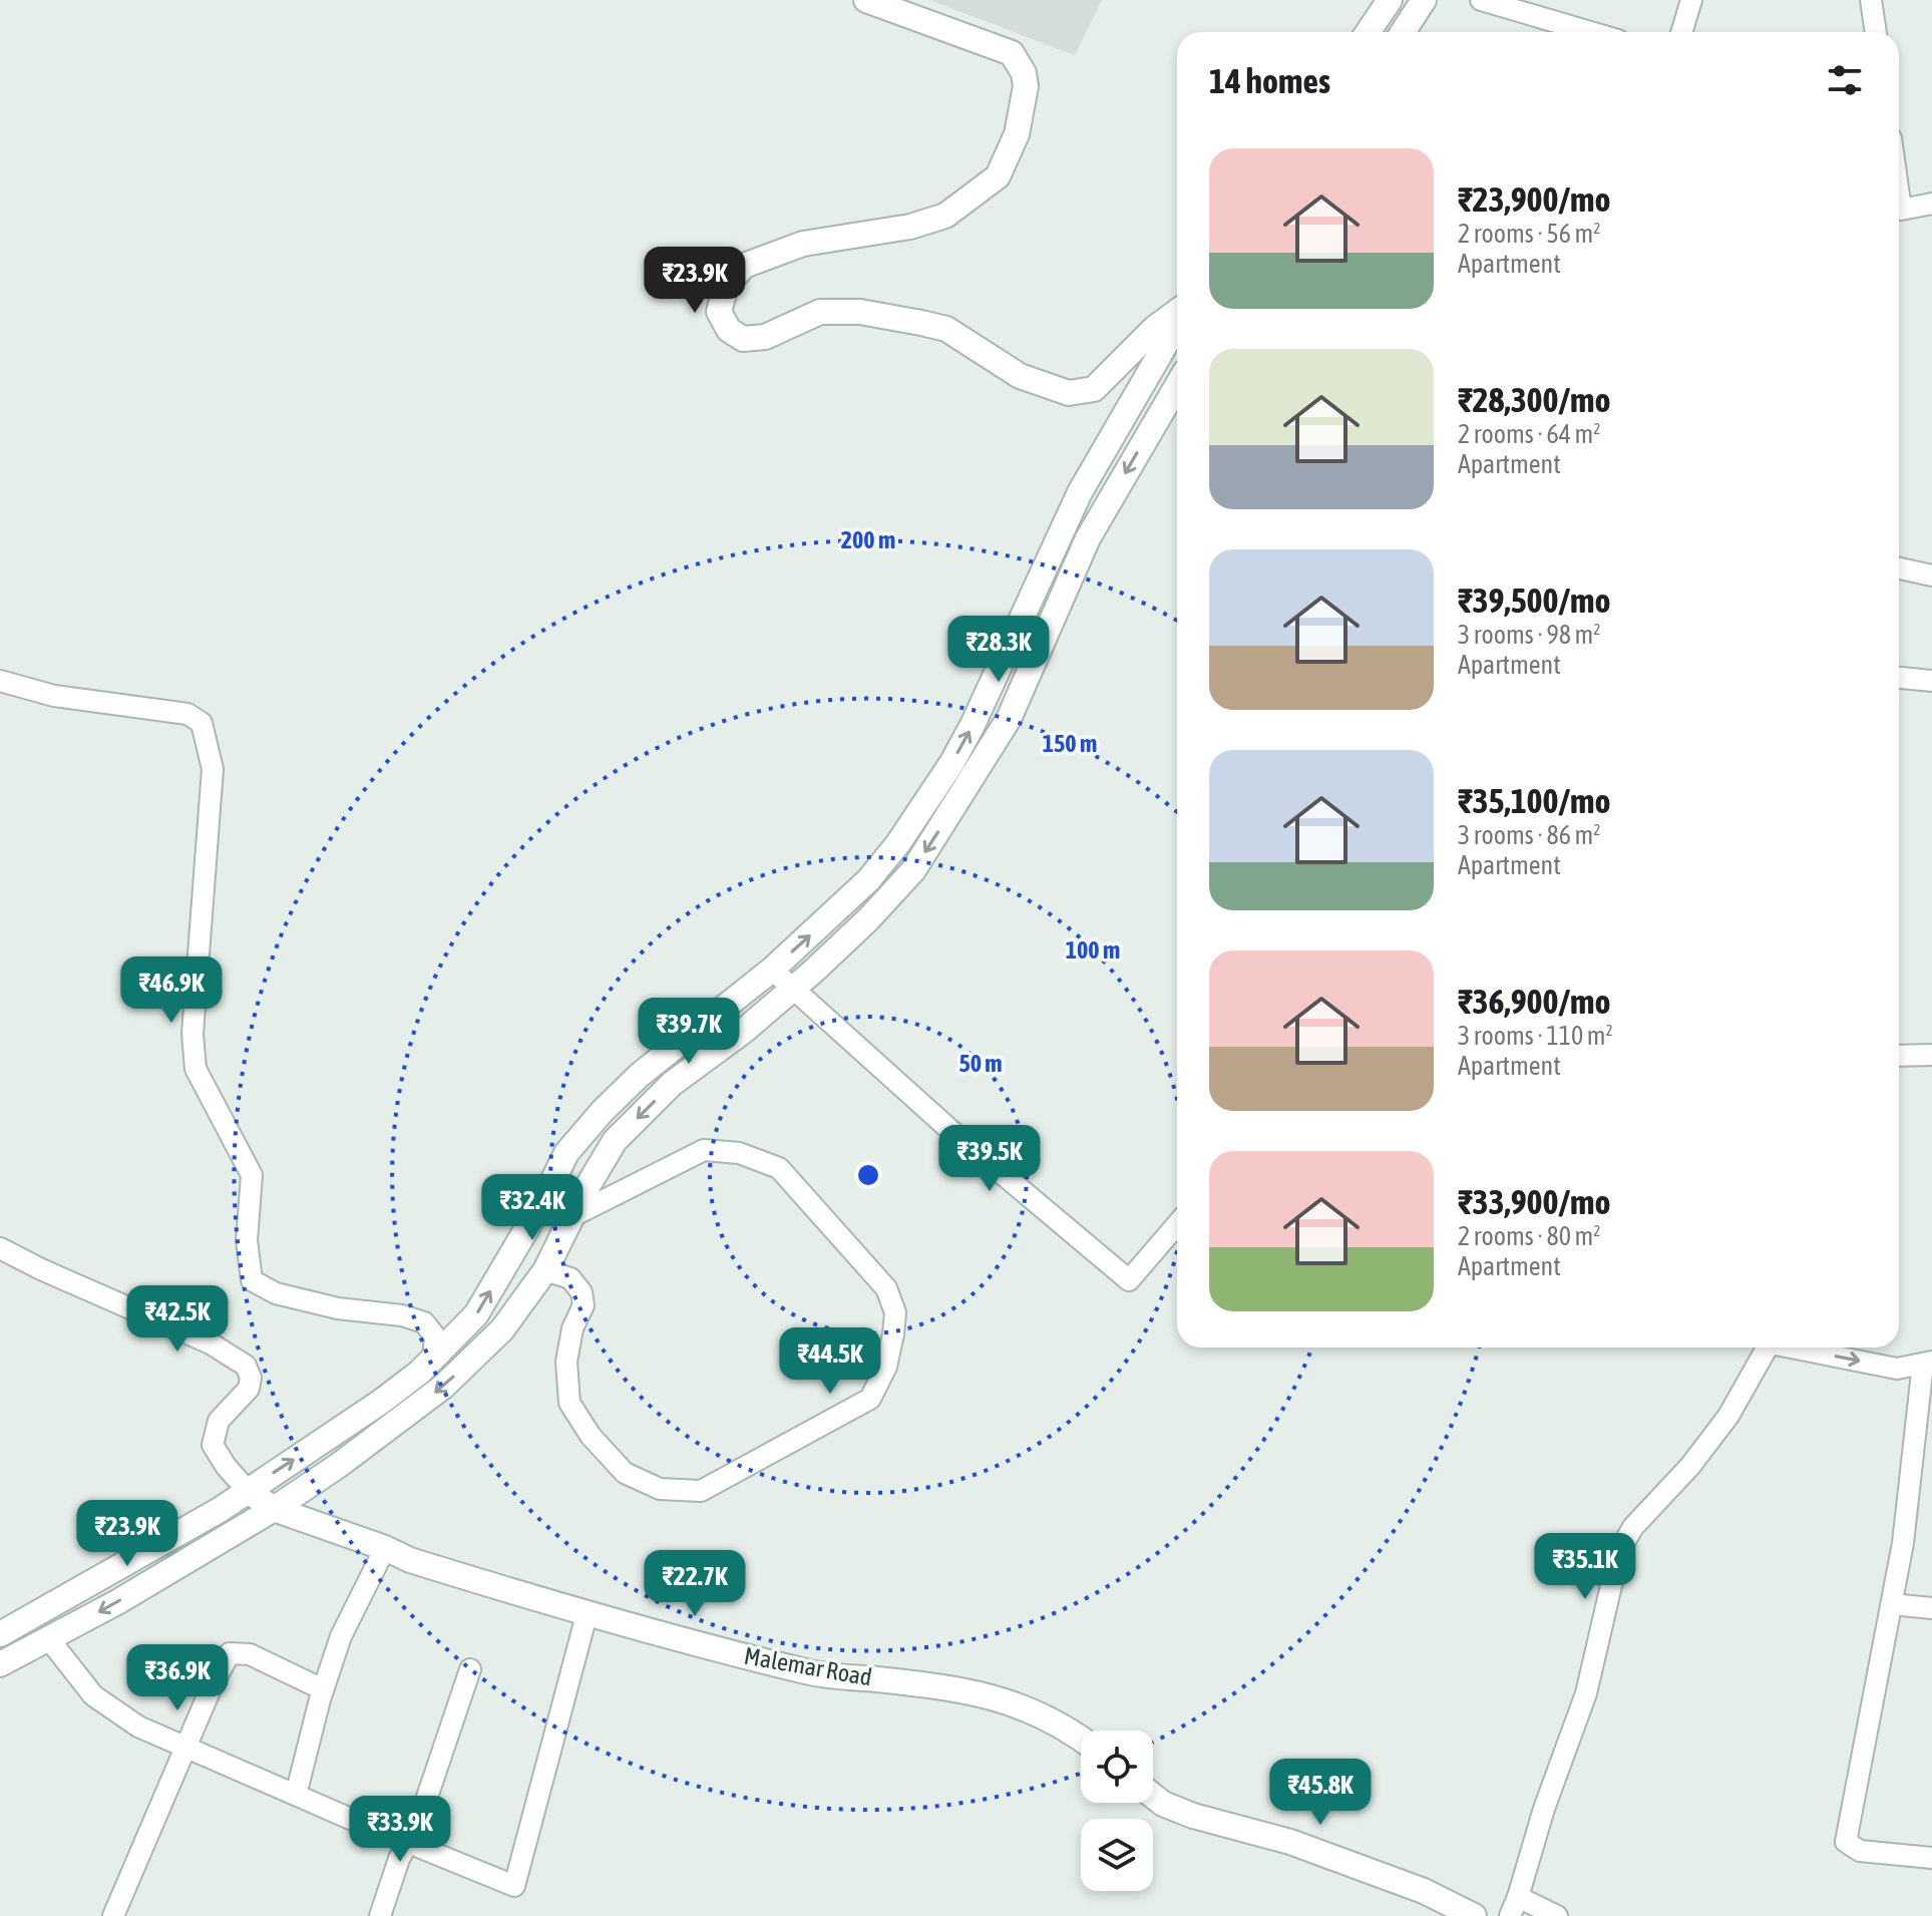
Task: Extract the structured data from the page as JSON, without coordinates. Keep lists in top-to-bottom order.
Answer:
{
  "streets": {
    "main road": ["Malemar Road"]
  },
  "page": {
    "heading": "14 homes",
    "list": [
      {
        "name": "₹23,900/mo",
        "note": "2 rooms · 56 m² · Apartment"
      },
      {
        "name": "₹28,300/mo",
        "note": "2 rooms · 64 m² · Apartment"
      },
      {
        "name": "₹39,500/mo",
        "note": "3 rooms · 98 m² · Apartment"
      },
      {
        "name": "₹35,100/mo",
        "note": "3 rooms · 86 m² · Apartment"
      },
      {
        "name": "₹36,900/mo",
        "note": "3 rooms · 110 m² · Apartment"
      },
      {
        "name": "₹33,900/mo",
        "note": "2 rooms · 80 m² · Apartment"
      }
    ],
    "price": [
      "₹23.9K",
      "₹28.3K",
      "₹46.9K",
      "₹39.7K",
      "₹39.5K",
      "₹32.4K",
      "₹42.5K",
      "₹44.5K",
      "₹23.9K",
      "₹35.1K",
      "₹22.7K",
      "₹36.9K",
      "₹45.8K",
      "₹33.9K"
    ]
  },
  "rings": [
    "200 m",
    "150 m",
    "100 m",
    "50 m"
  ]
}
